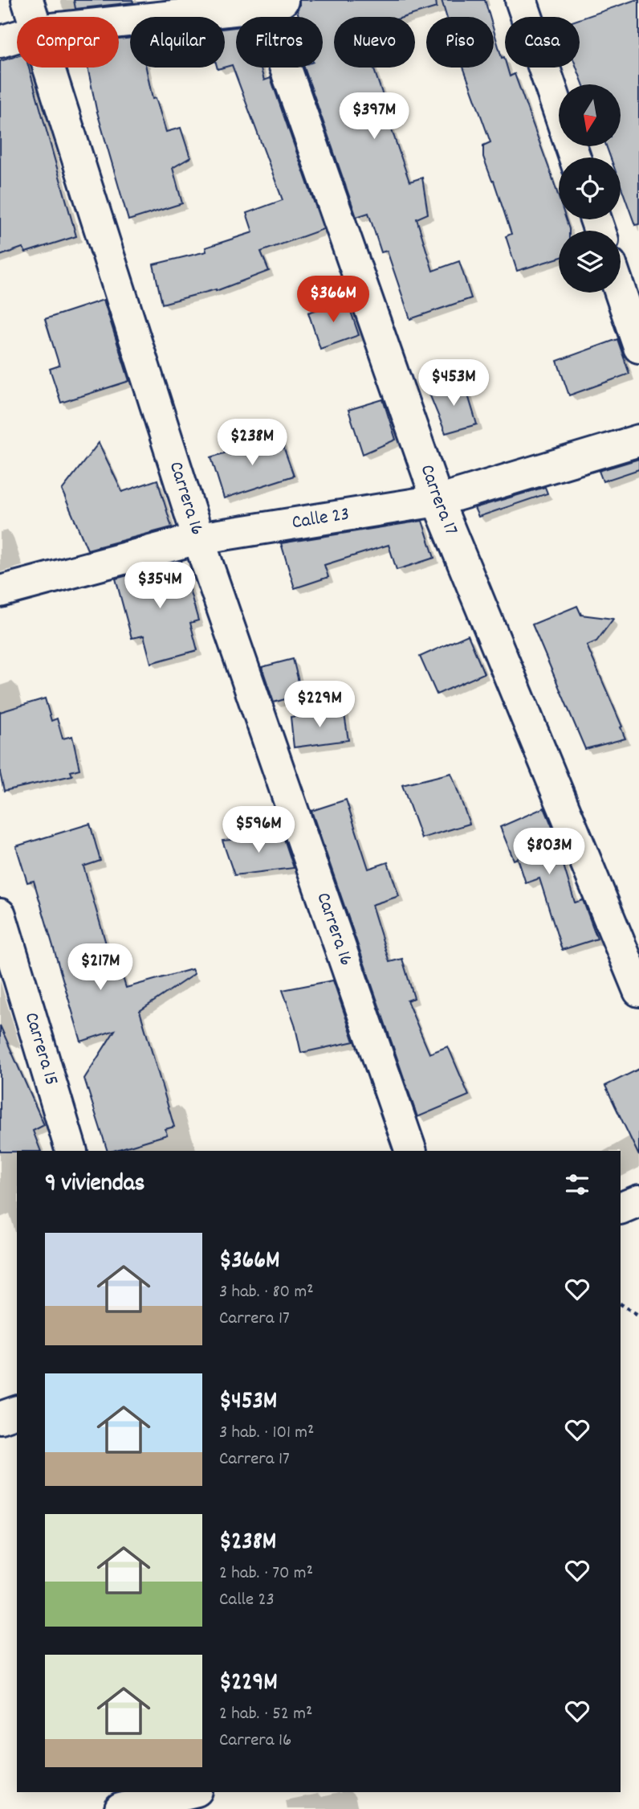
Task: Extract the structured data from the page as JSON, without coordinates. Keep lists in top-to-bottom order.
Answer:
{
  "streets": {
    "street": [
      "Carrera 16",
      "Carrera 17",
      "Calle 23",
      "Carrera 15"
    ]
  },
  "crossings": [
    ["Carrera 16", "Calle 23"],
    ["Carrera 17", "Calle 23"]
  ],
  "north": "bottom",
  "page": {
    "chip": [
      "Comprar",
      "Alquilar",
      "Filtros",
      "Nuevo",
      "Piso",
      "Casa"
    ],
    "price": [
      "$397M",
      "$366M",
      "$453M",
      "$238M",
      "$354M",
      "$229M",
      "$596M",
      "$803M",
      "$217M"
    ],
    "heading": "9 viviendas",
    "list": [
      {
        "name": "$366M",
        "note": "3 hab. · 80 m² · Carrera 17"
      },
      {
        "name": "$453M",
        "note": "3 hab. · 101 m² · Carrera 17"
      },
      {
        "name": "$238M",
        "note": "2 hab. · 70 m² · Calle 23"
      },
      {
        "name": "$229M",
        "note": "2 hab. · 52 m² · Carrera 16"
      }
    ]
  }
}
